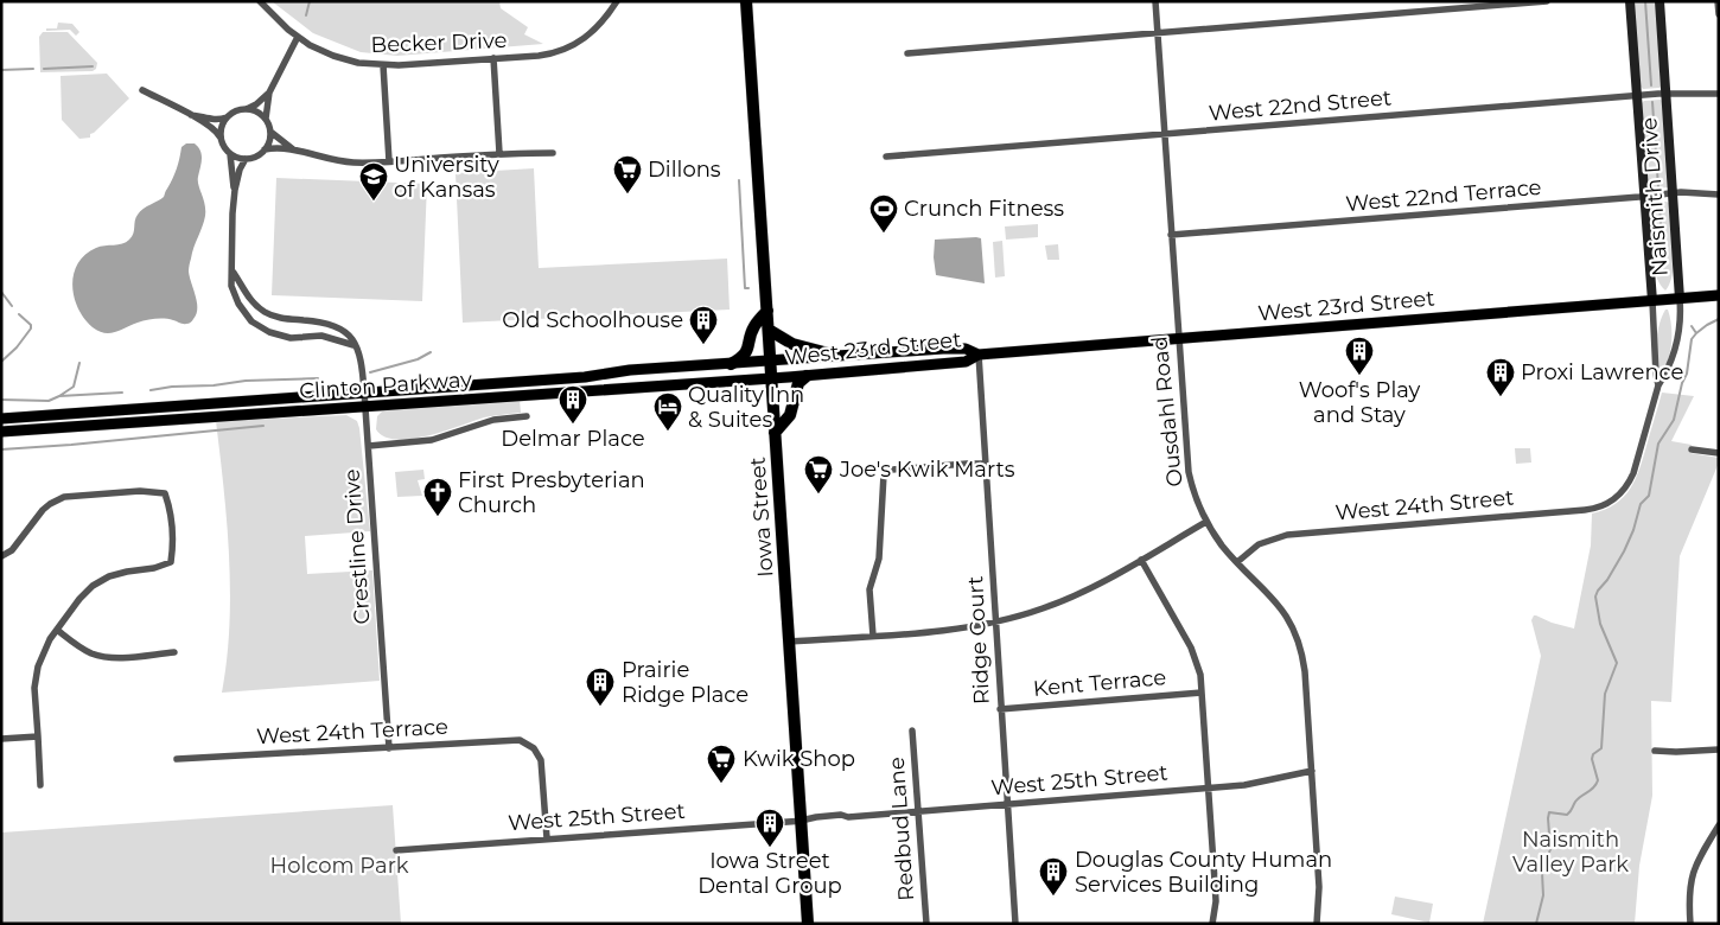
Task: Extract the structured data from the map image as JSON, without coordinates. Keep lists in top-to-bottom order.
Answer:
{
  "streets": {
    "highway": ["Iowa Street"],
    "main road": ["West 23rd Street", "Clinton Parkway"],
    "street": [
      "Becker Drive",
      "West 22nd Street",
      "West 22nd Terrace",
      "Naismith Drive",
      "Ousdahl Road",
      "West 24th Street",
      "Crestline Drive",
      "Ridge Court",
      "Kent Terrace",
      "West 24th Terrace",
      "West 25th Street",
      "Redbud Lane"
    ]
  },
  "crossings": [
    ["West 22nd Street", "Naismith Drive"],
    ["West 22nd Street", "Ousdahl Road"],
    ["West 22nd Terrace", "Naismith Drive"],
    ["West 22nd Terrace", "Ousdahl Road"],
    ["Naismith Drive", "West 23rd Street"],
    ["Naismith Drive", "West 24th Street"],
    ["West 23rd Street", "Clinton Parkway"],
    ["West 23rd Street", "Ousdahl Road"],
    ["West 23rd Street", "Iowa Street"],
    ["West 23rd Street", "Ridge Court"],
    ["Clinton Parkway", "Iowa Street"],
    ["Clinton Parkway", "Crestline Drive"],
    ["Ousdahl Road", "West 24th Street"],
    ["Ousdahl Road", "West 25th Street"],
    ["Iowa Street", "West 25th Street"],
    ["Crestline Drive", "West 24th Terrace"],
    ["Ridge Court", "Kent Terrace"],
    ["Ridge Court", "West 25th Street"],
    ["West 24th Terrace", "West 25th Street"],
    ["West 25th Street", "Redbud Lane"]
  ],
  "parks": ["Naismith Valley Park", "Holcom Park"],
  "places": {
    "supermarket": ["Dillons", "Joe's Kwik Marts", "Kwik Shop"],
    "school or university": ["University of Kansas"],
    "sports": ["Crunch Fitness"],
    "building": [
      "Old Schoolhouse",
      "Woof's Play and Stay",
      "Proxi Lawrence",
      "Delmar Place",
      "Prairie Ridge Place",
      "Iowa Street Dental Group",
      "Douglas County Human Services Building"
    ],
    "hotel": ["Quality Inn & Suites"],
    "church": ["First Presbyterian Church"]
  }
}
